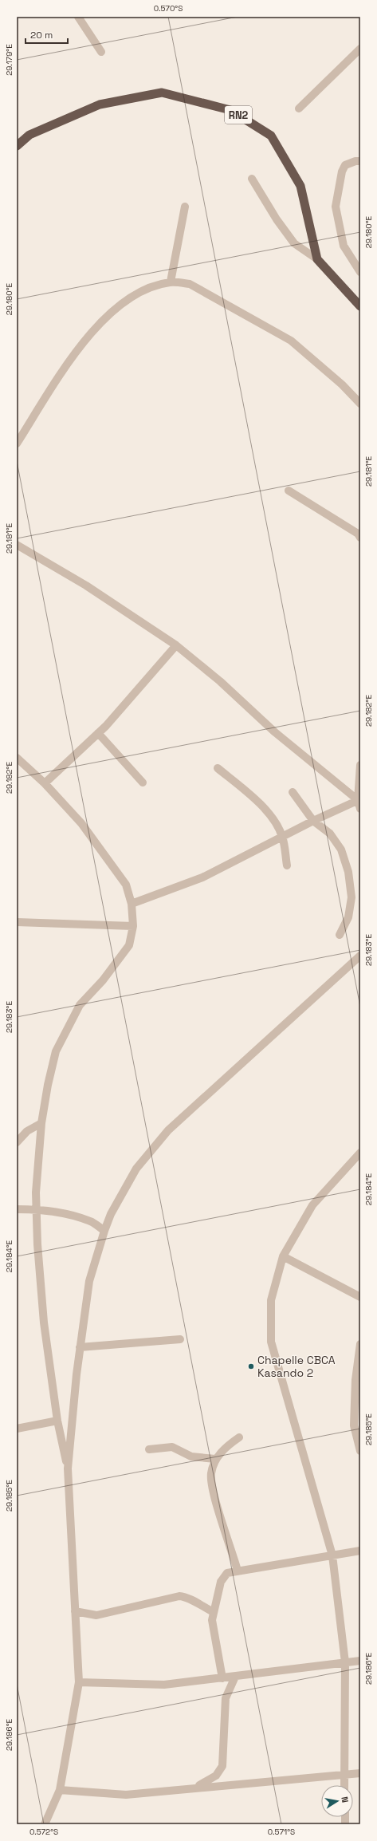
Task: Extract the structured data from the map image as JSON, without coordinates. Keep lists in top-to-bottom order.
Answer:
{
  "streets": {
    "highway": ["RN2"]
  },
  "places": ["Chapelle CBCA Kasando 2"],
  "scale_bar": "20 m",
  "north": "right",
  "coordinates": [
    "0.570°S",
    "29.179°E",
    "29.180°E",
    "29.181°E",
    "29.182°E",
    "29.183°E",
    "29.184°E",
    "29.185°E",
    "29.186°E",
    "0.572°S",
    "0.571°S"
  ]
}
